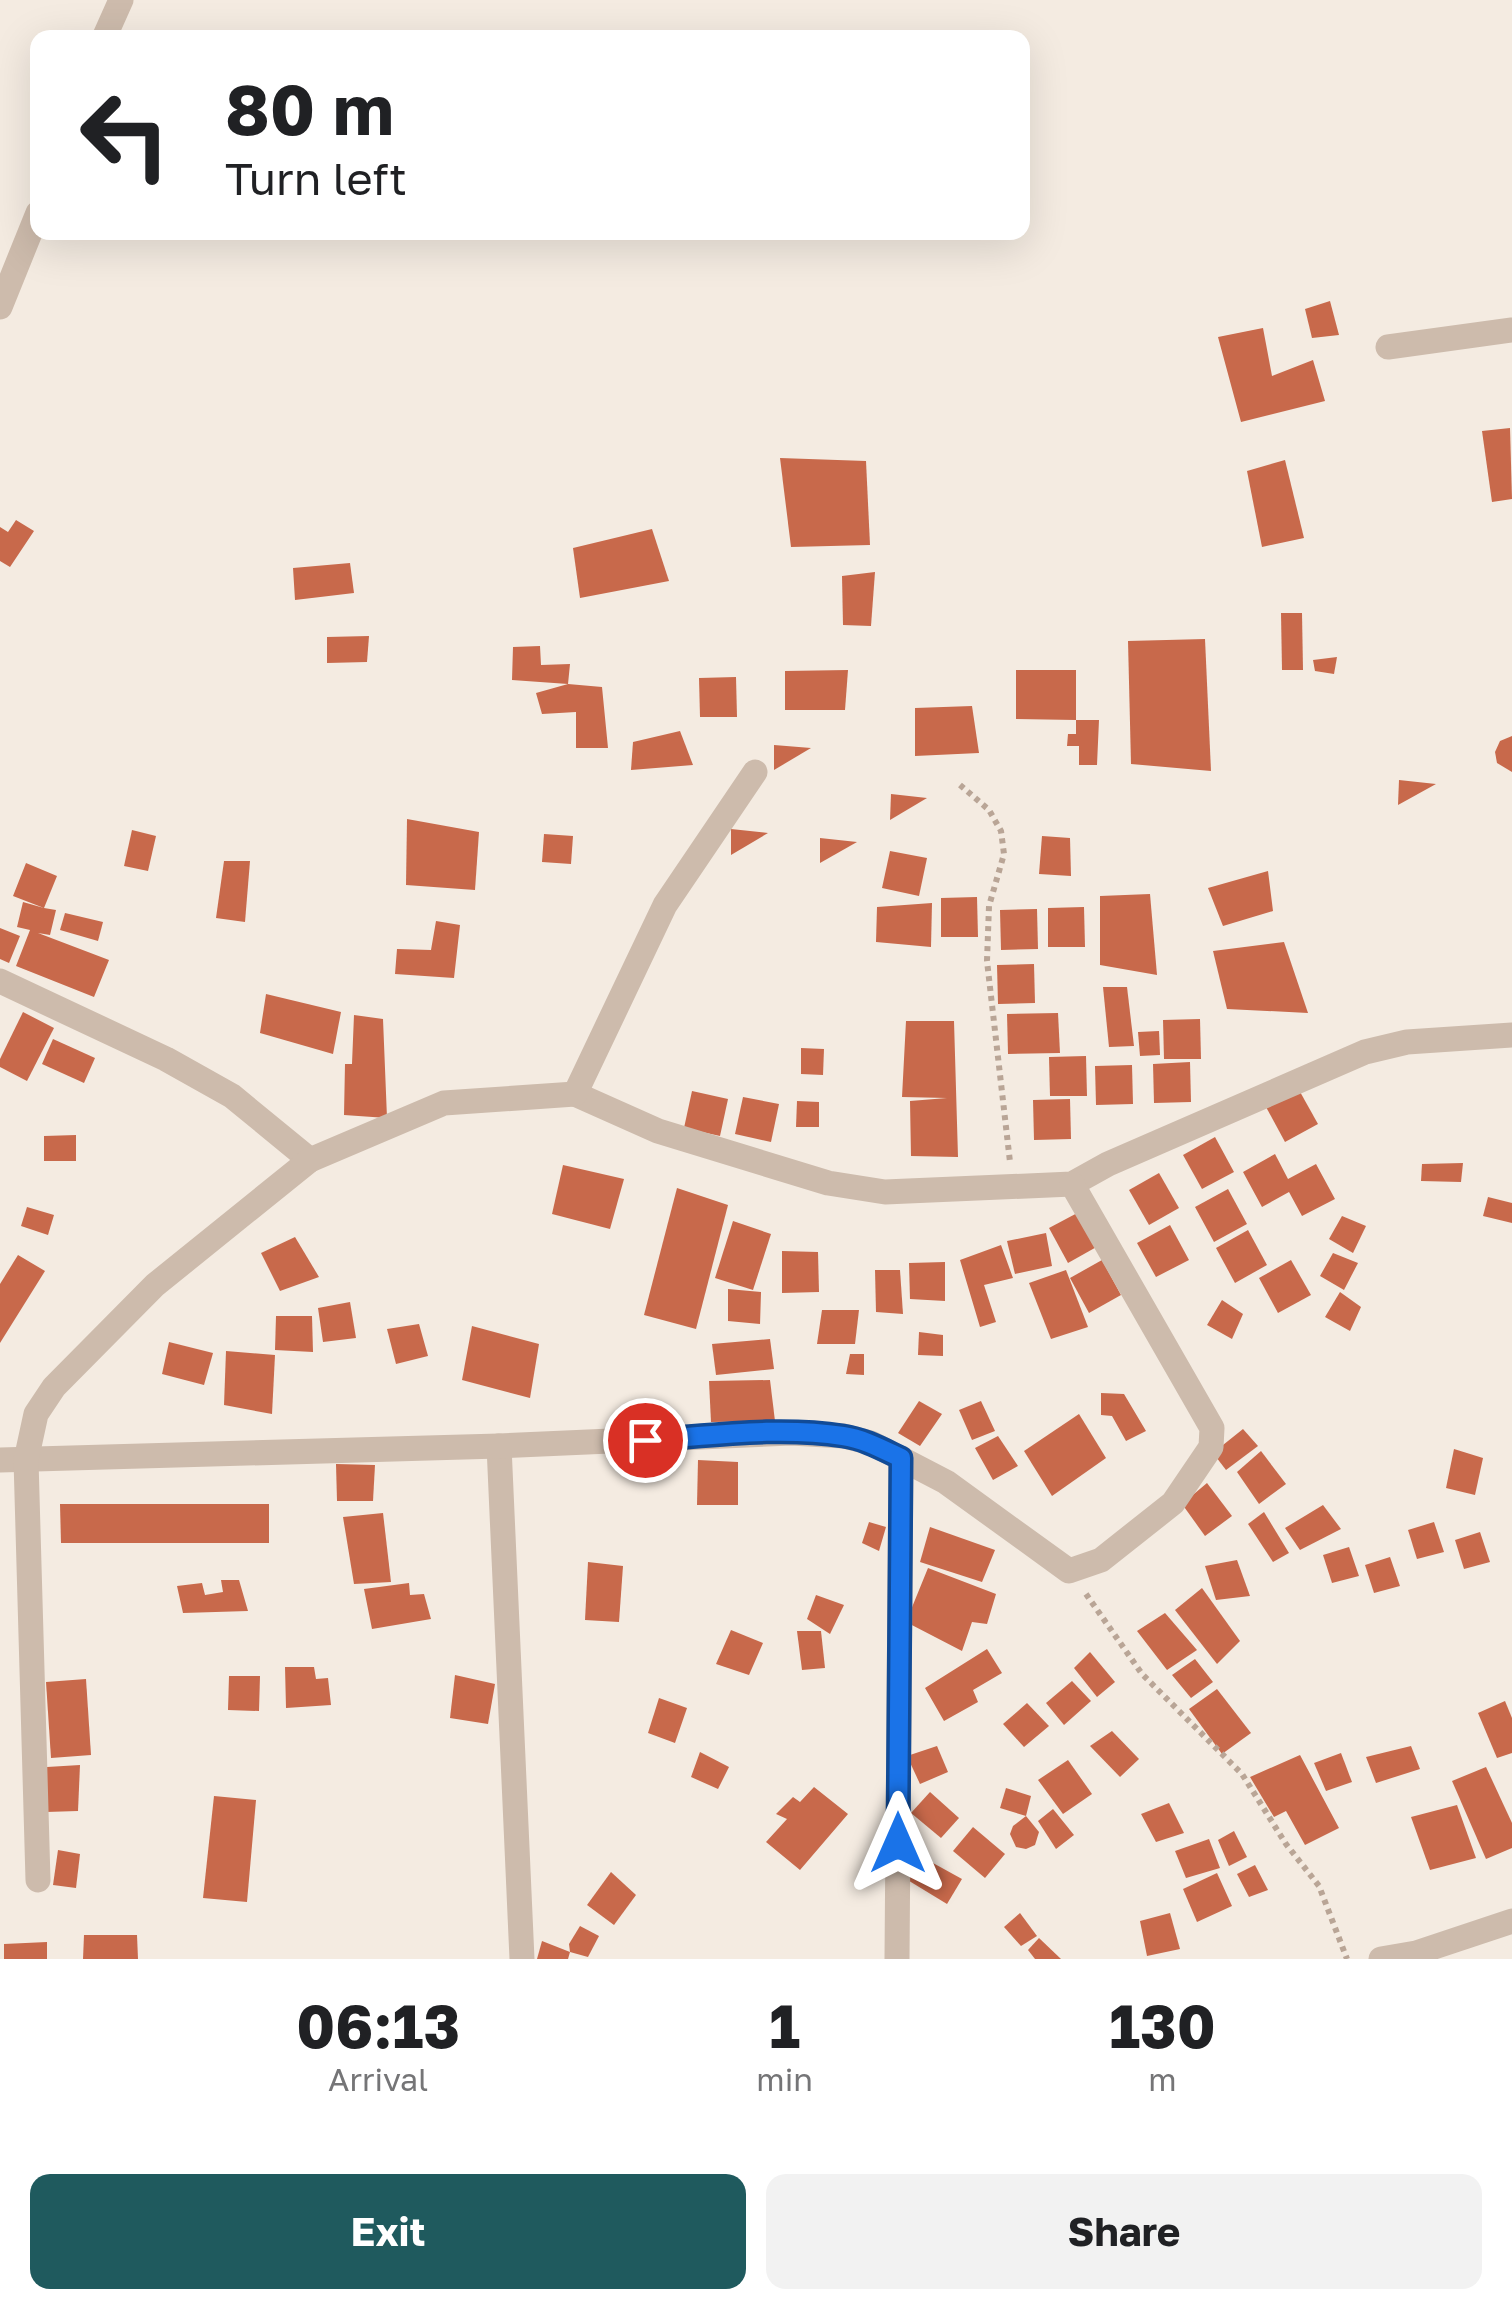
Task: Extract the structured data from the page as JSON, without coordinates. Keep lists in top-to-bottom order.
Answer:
{
  "page": {
    "turn": ["80 m", "Turn left"],
    "eta": [
      "06:13",
      "Arrival",
      "1",
      "min",
      "130",
      "m"
    ],
    "buttons": ["Exit", "Share"]
  }
}
